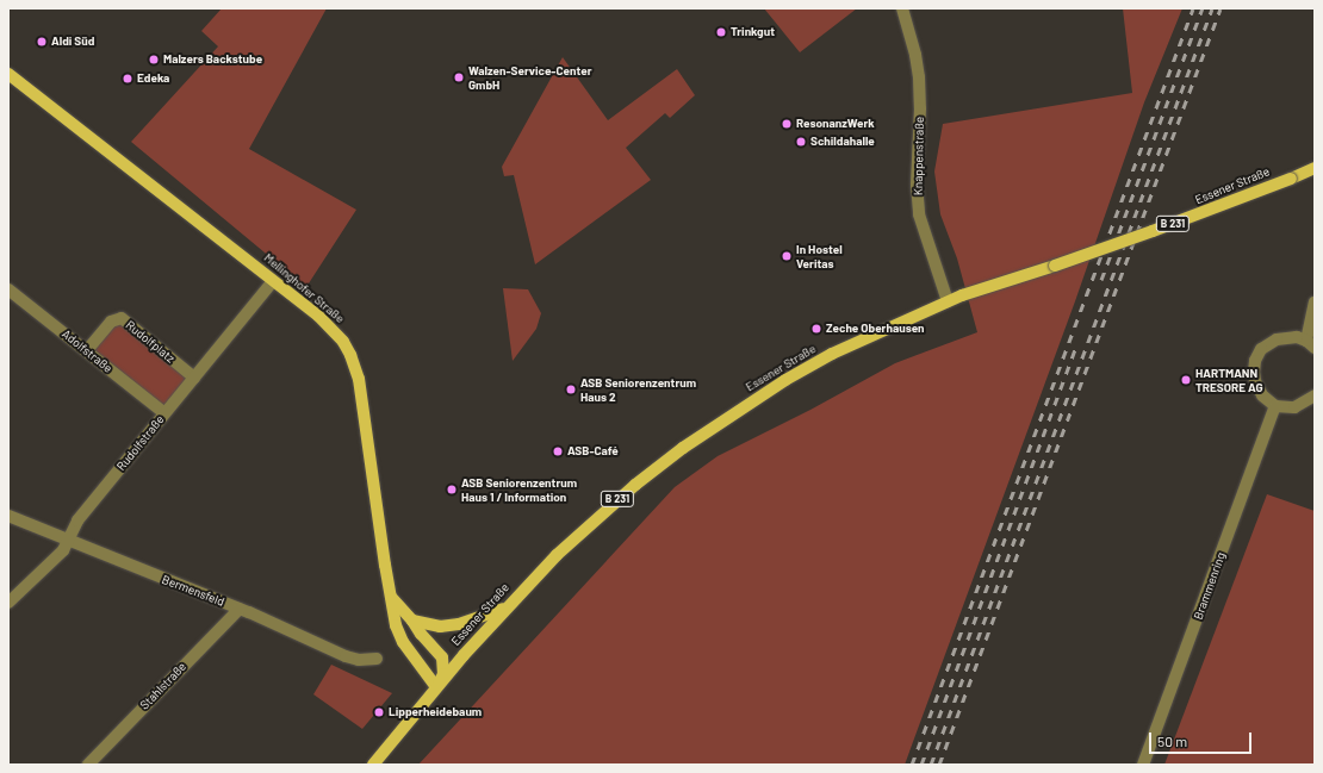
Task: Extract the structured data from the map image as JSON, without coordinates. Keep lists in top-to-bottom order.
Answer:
{
  "streets": {
    "main road": ["Essener Straße", "B 231", "Mellinghofer Straße"],
    "street": [
      "Knappenstraße",
      "Rudolfplatz",
      "Adolfstraße",
      "Rudolfstraße",
      "Brammenring",
      "Bermensfeld",
      "Stahlstraße"
    ]
  },
  "crossings": [
    ["Knappenstraße", "Essener Straße"],
    ["Essener Straße", "Mellinghofer Straße"],
    ["Mellinghofer Straße", "Rudolfstraße"],
    ["Rudolfplatz", "Adolfstraße"],
    ["Rudolfplatz", "Rudolfstraße"],
    ["Adolfstraße", "Rudolfstraße"],
    ["Rudolfstraße", "Bermensfeld"],
    ["Bermensfeld", "Stahlstraße"]
  ],
  "places": [
    "Trinkgut",
    "Aldi Süd",
    "Malzers Backstube",
    "Walzen-Service-Center GmbH",
    "Edeka",
    "ResonanzWerk",
    "Schildahalle",
    "In Hostel Veritas",
    "Zeche Oberhausen",
    "HARTMANN TRESORE AG",
    "ASB Seniorenzentrum Haus 2",
    "ASB-Café",
    "ASB Seniorenzentrum Haus 1 / Information",
    "Lipperheidebaum"
  ],
  "scale_bar": "50 m"
}
